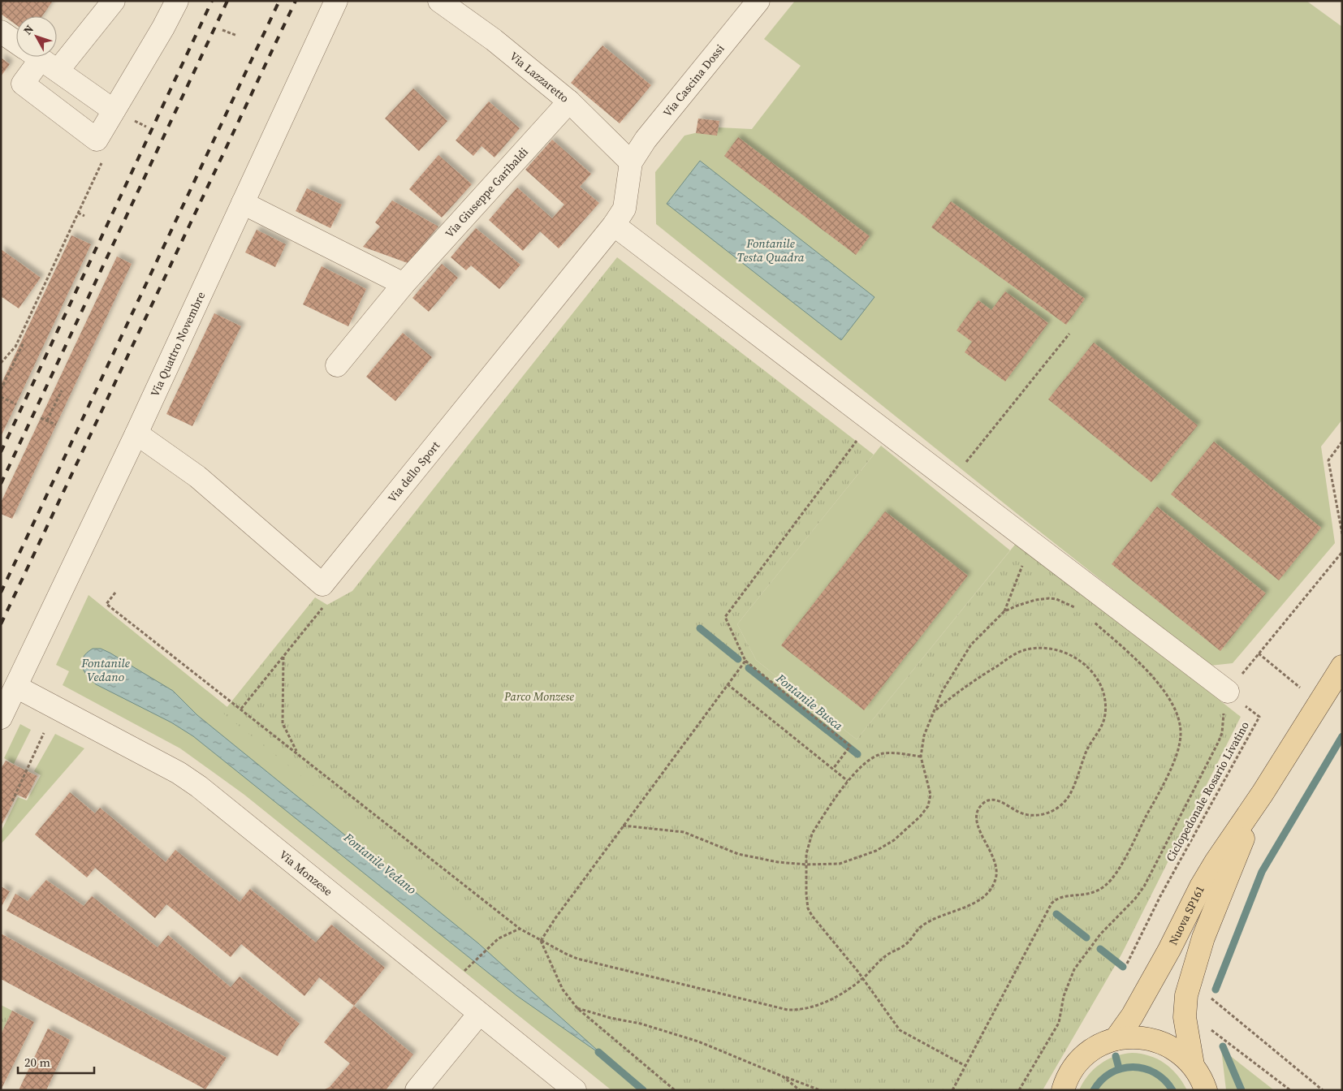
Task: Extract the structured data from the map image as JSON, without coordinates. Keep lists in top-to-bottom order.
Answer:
{
  "streets": {
    "main road": ["Nuova SP161"],
    "street": [
      "Via Lazzaretto",
      "Via Cascina Dossi",
      "Via Giuseppe Garibaldi",
      "Via Quattro Novembre",
      "Via dello Sport",
      "Via Monzese"
    ],
    "path": ["Ciclopedonale Rosario Livatino"]
  },
  "crossings": [
    ["Via Lazzaretto", "Via Cascina Dossi"],
    ["Via Lazzaretto", "Via Giuseppe Garibaldi"],
    ["Via Lazzaretto", "Via dello Sport"],
    ["Via Cascina Dossi", "Via dello Sport"],
    ["Via Quattro Novembre", "Via dello Sport"],
    ["Via Quattro Novembre", "Via Monzese"]
  ],
  "water": ["Fontanile Testa Quadra", "Fontanile Vedano", "Fontanile Busca"],
  "parks": ["Parco Monzese"],
  "scale_bar": "20 m",
  "north": "top left"
}
